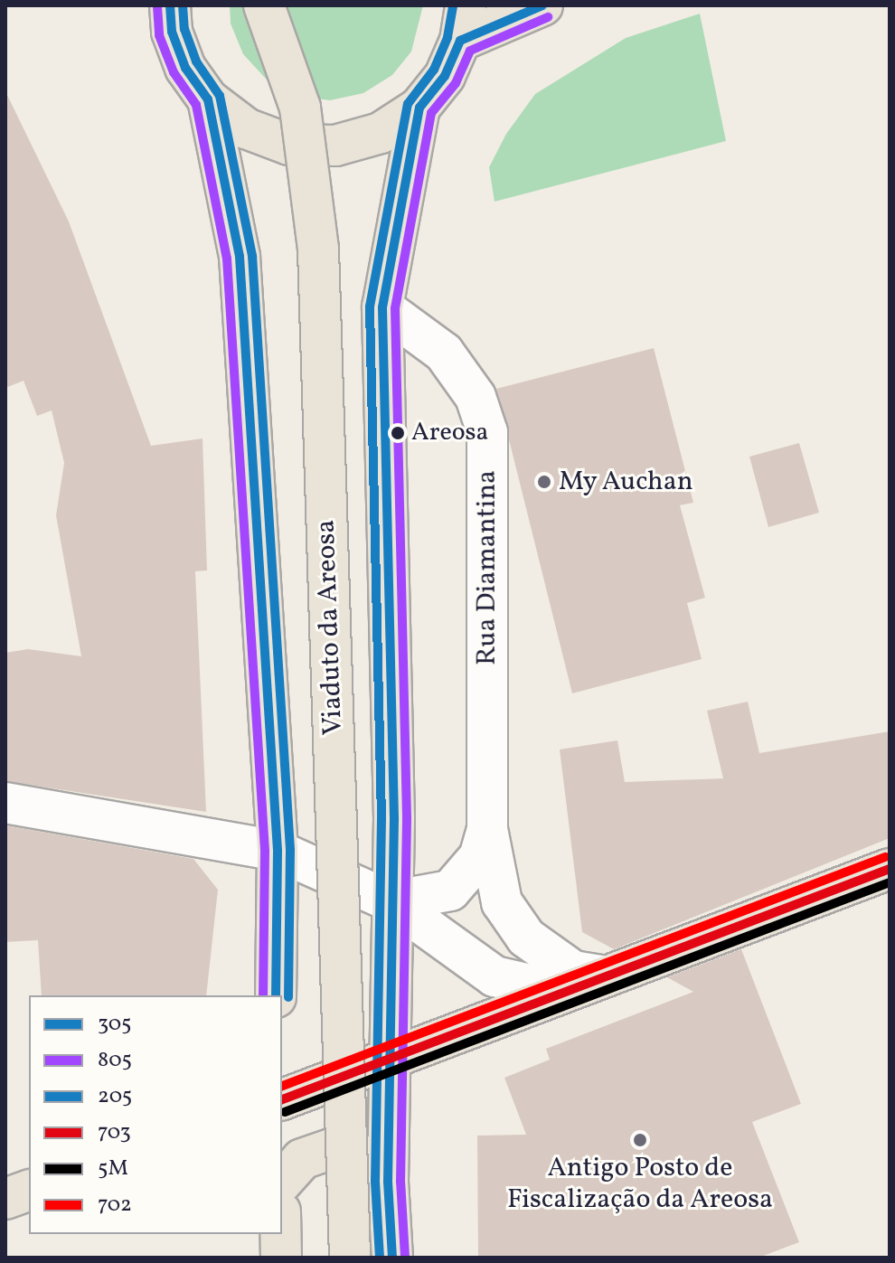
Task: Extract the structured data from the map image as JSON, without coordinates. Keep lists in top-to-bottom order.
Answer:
{
  "streets": {
    "main road": ["Viaduto da Areosa"],
    "street": ["Rua Diamantina"]
  },
  "places": ["Areosa", "My Auchan", "Antigo Posto de Fiscalização da Areosa"],
  "lines": [
    "transit line 305",
    "transit line 205",
    "transit line 805",
    "transit line 702",
    "transit line 703",
    "transit line 5M"
  ],
  "legend": [
    "305",
    "805",
    "205",
    "703",
    "5M",
    "702"
  ]
}
